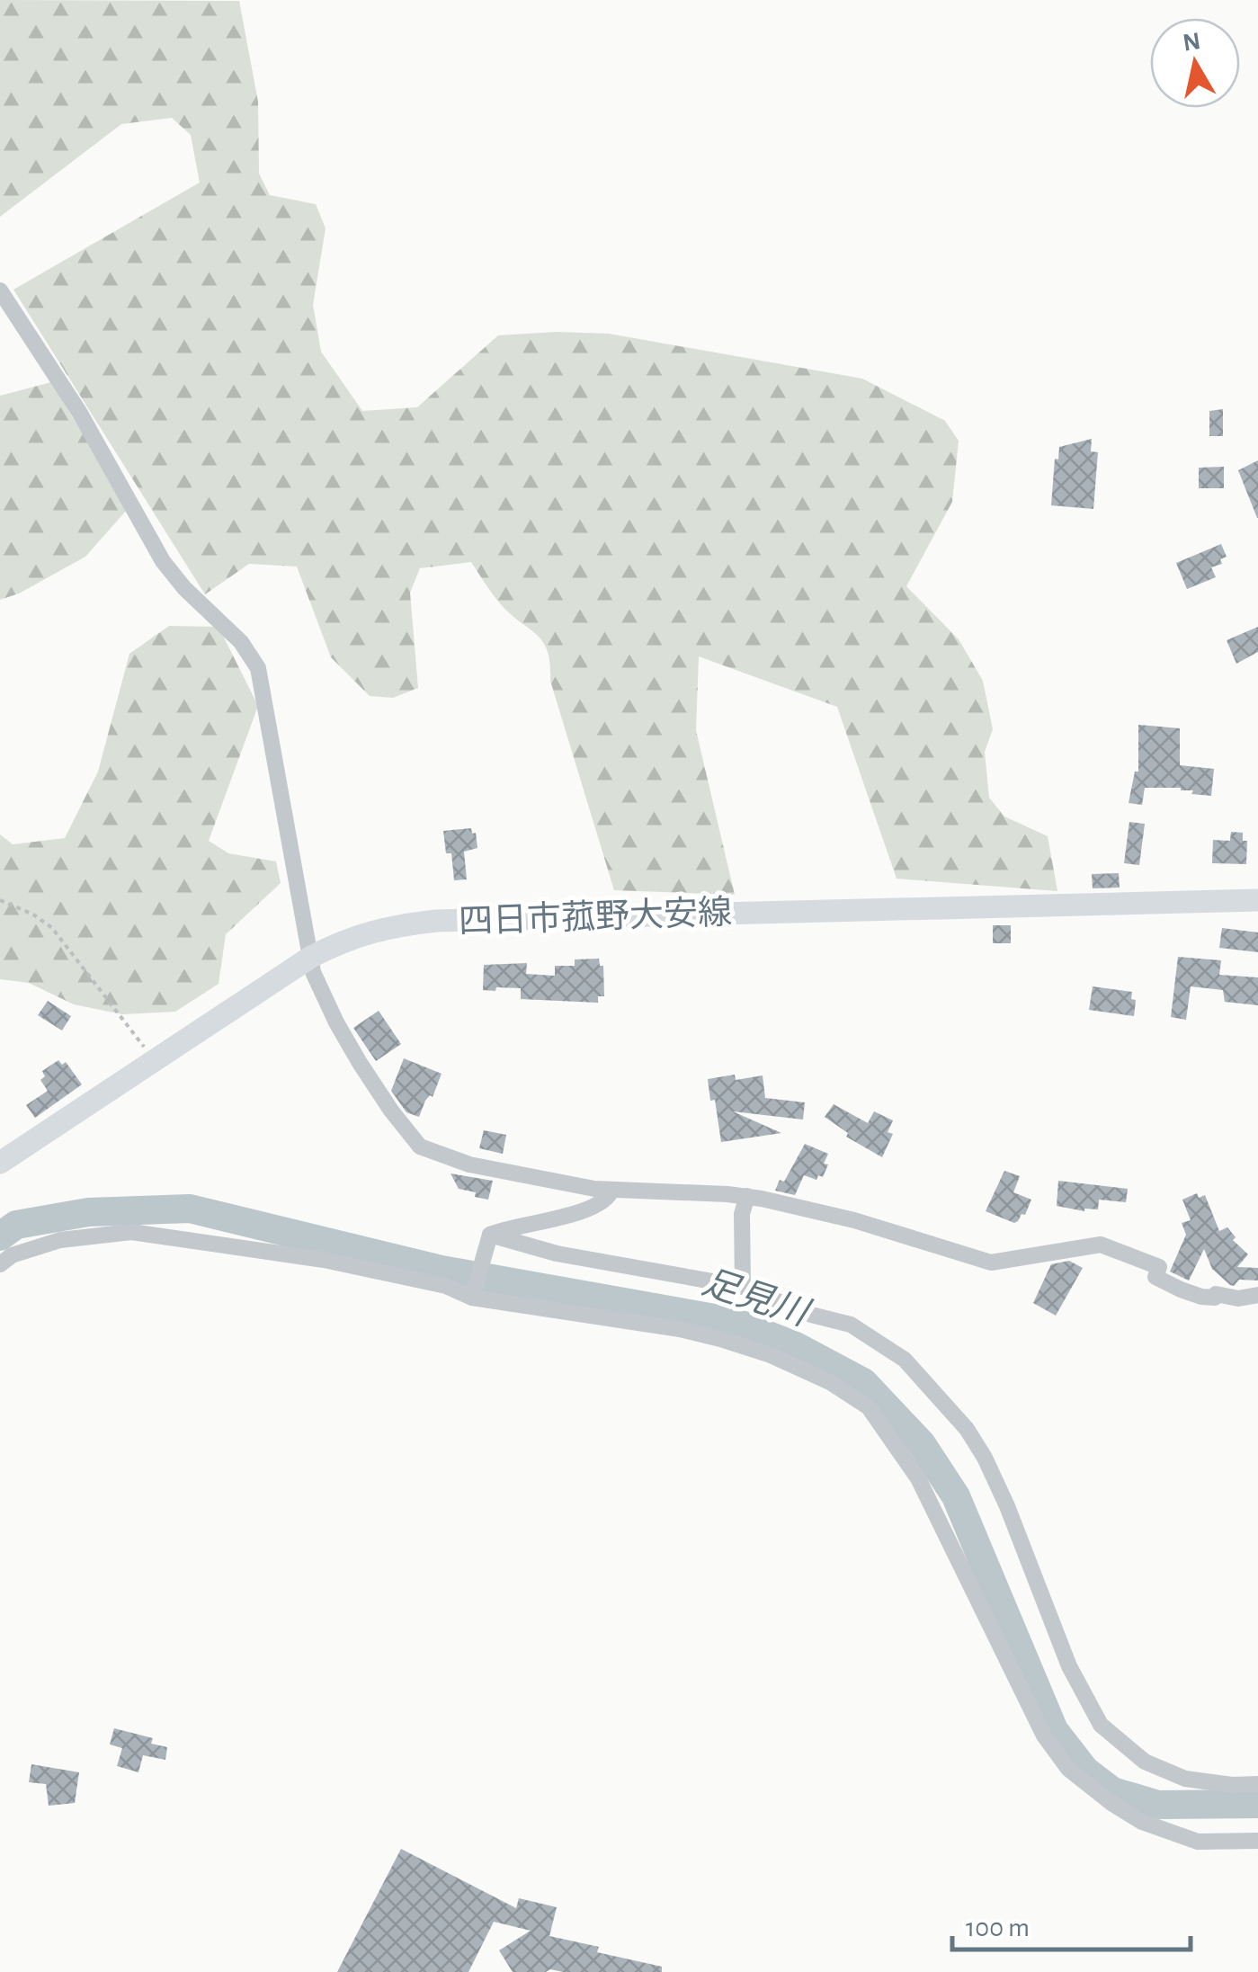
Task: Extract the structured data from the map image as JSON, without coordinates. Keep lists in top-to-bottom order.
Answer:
{
  "streets": {
    "main road": ["四日市菰野大安線"]
  },
  "water": ["足見川"],
  "scale_bar": "100 m",
  "north": "top"
}
